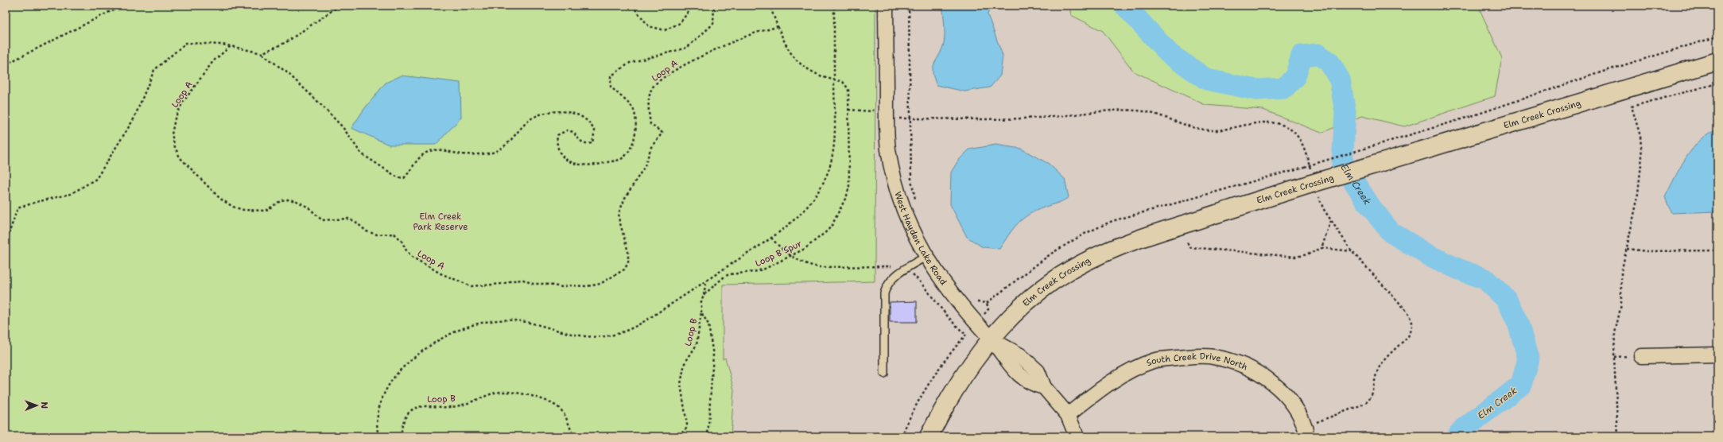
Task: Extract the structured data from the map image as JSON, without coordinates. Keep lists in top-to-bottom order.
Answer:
{
  "streets": {
    "main road": ["Elm Creek Crossing"],
    "street": ["West Hayden Lake Road", "South Creek Drive North"],
    "path": ["Loop A", "Loop B Spur", "Loop B"]
  },
  "crossings": [
    ["Elm Creek Crossing", "West Hayden Lake Road"],
    ["West Hayden Lake Road", "South Creek Drive North"]
  ],
  "water": ["Elm Creek"],
  "parks": ["Elm Creek Park Reserve"],
  "north": "right"
}
